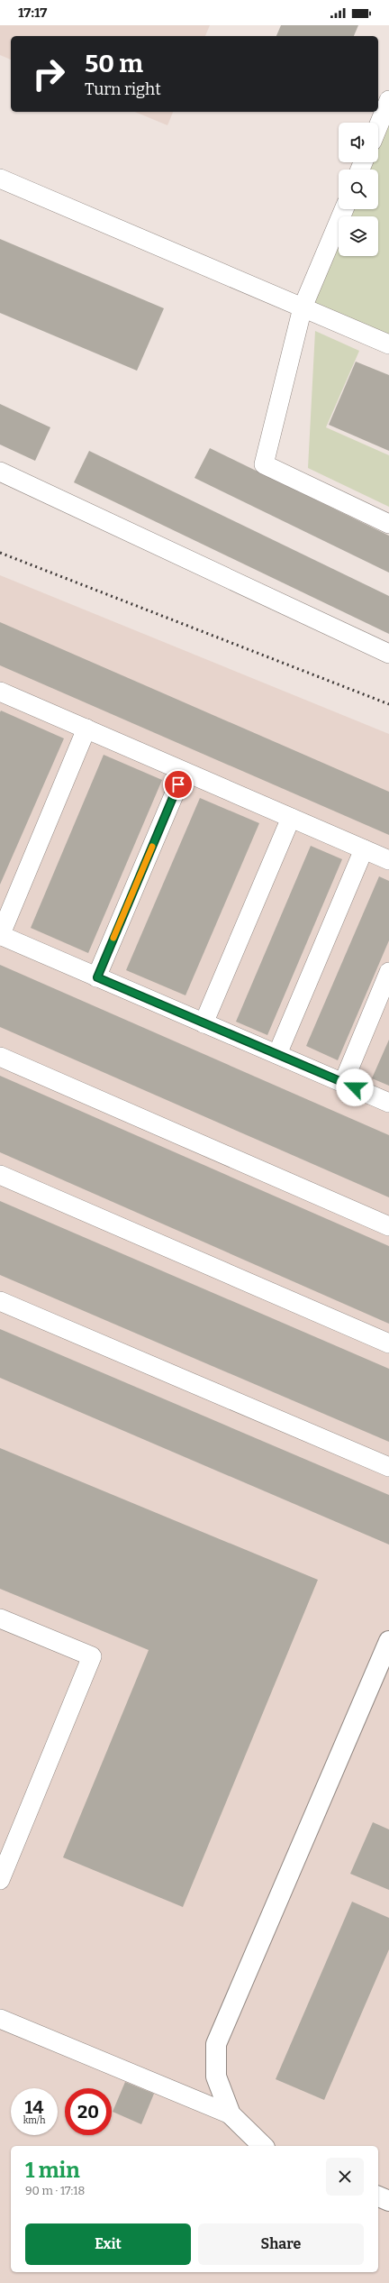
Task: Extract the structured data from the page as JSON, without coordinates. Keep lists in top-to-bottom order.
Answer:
{
  "page": {
    "status": "17:17",
    "turn": ["50 m", "Turn right"],
    "speed": "14 km/h",
    "limit": "20",
    "heading": ["1 min", "90 m · 17:18"],
    "buttons": ["Exit", "Share"]
  }
}
